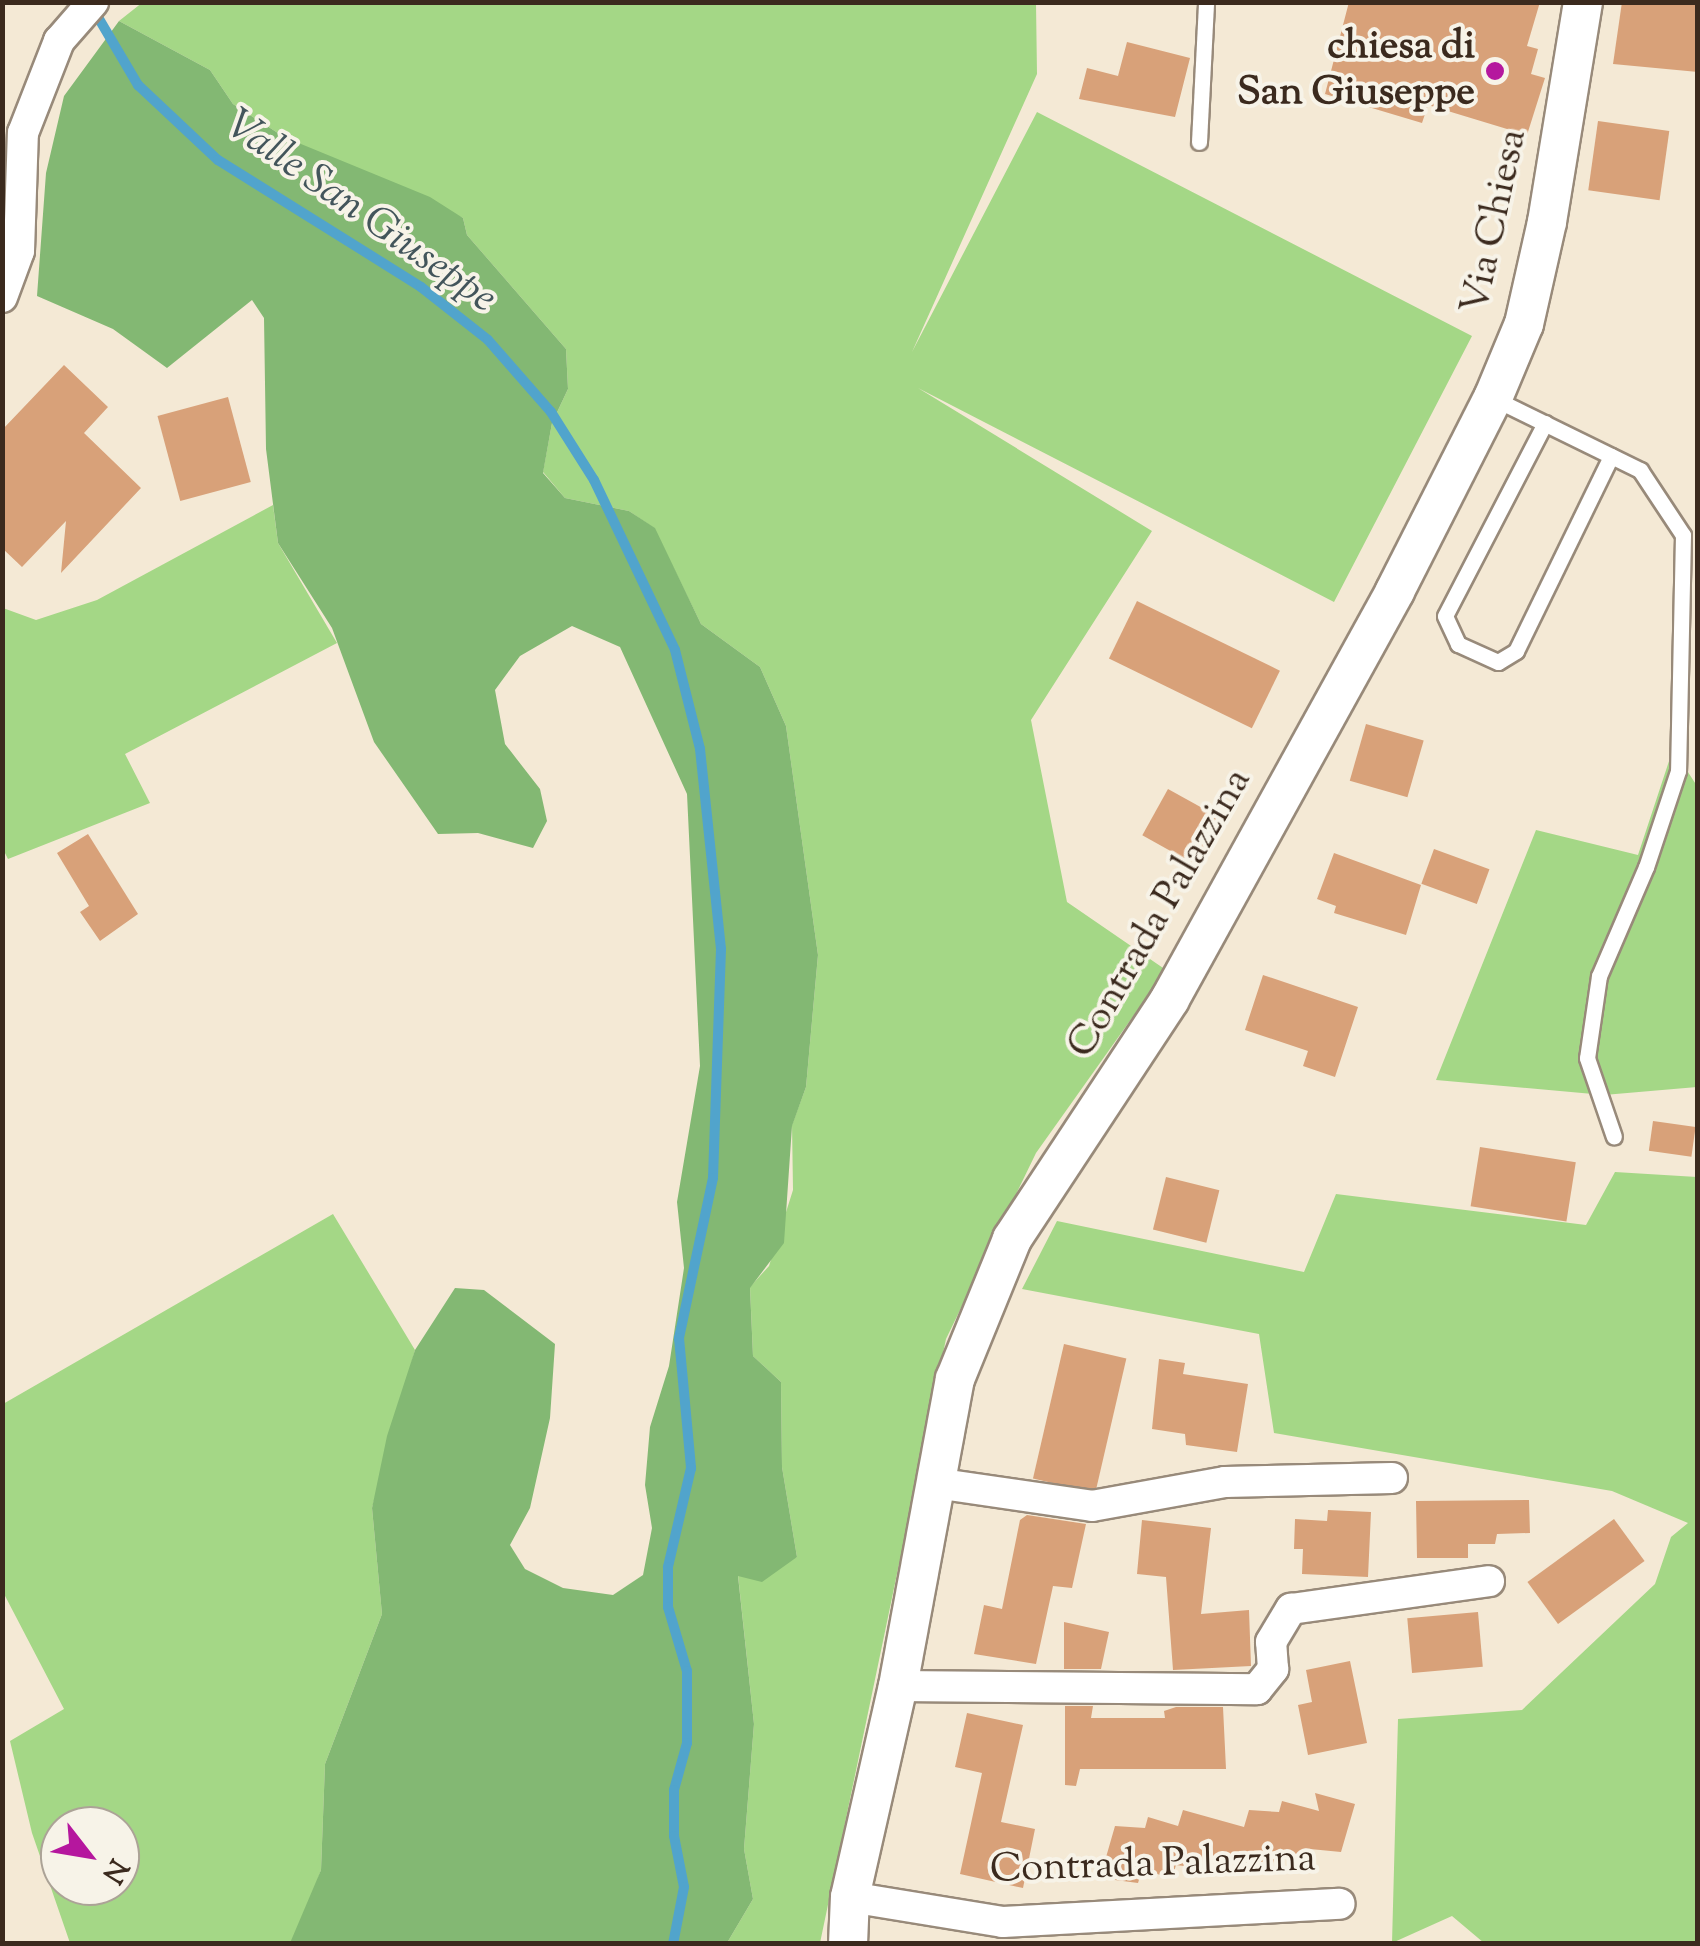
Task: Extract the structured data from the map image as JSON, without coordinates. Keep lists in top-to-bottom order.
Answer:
{
  "streets": {
    "street": ["Via Chiesa", "Contrada Palazzina"]
  },
  "crossings": [
    ["Via Chiesa", "Contrada Palazzina"]
  ],
  "water": ["Valle San Giuseppe"],
  "places": ["chiesa di San Giuseppe"],
  "north": "bottom right"
}
